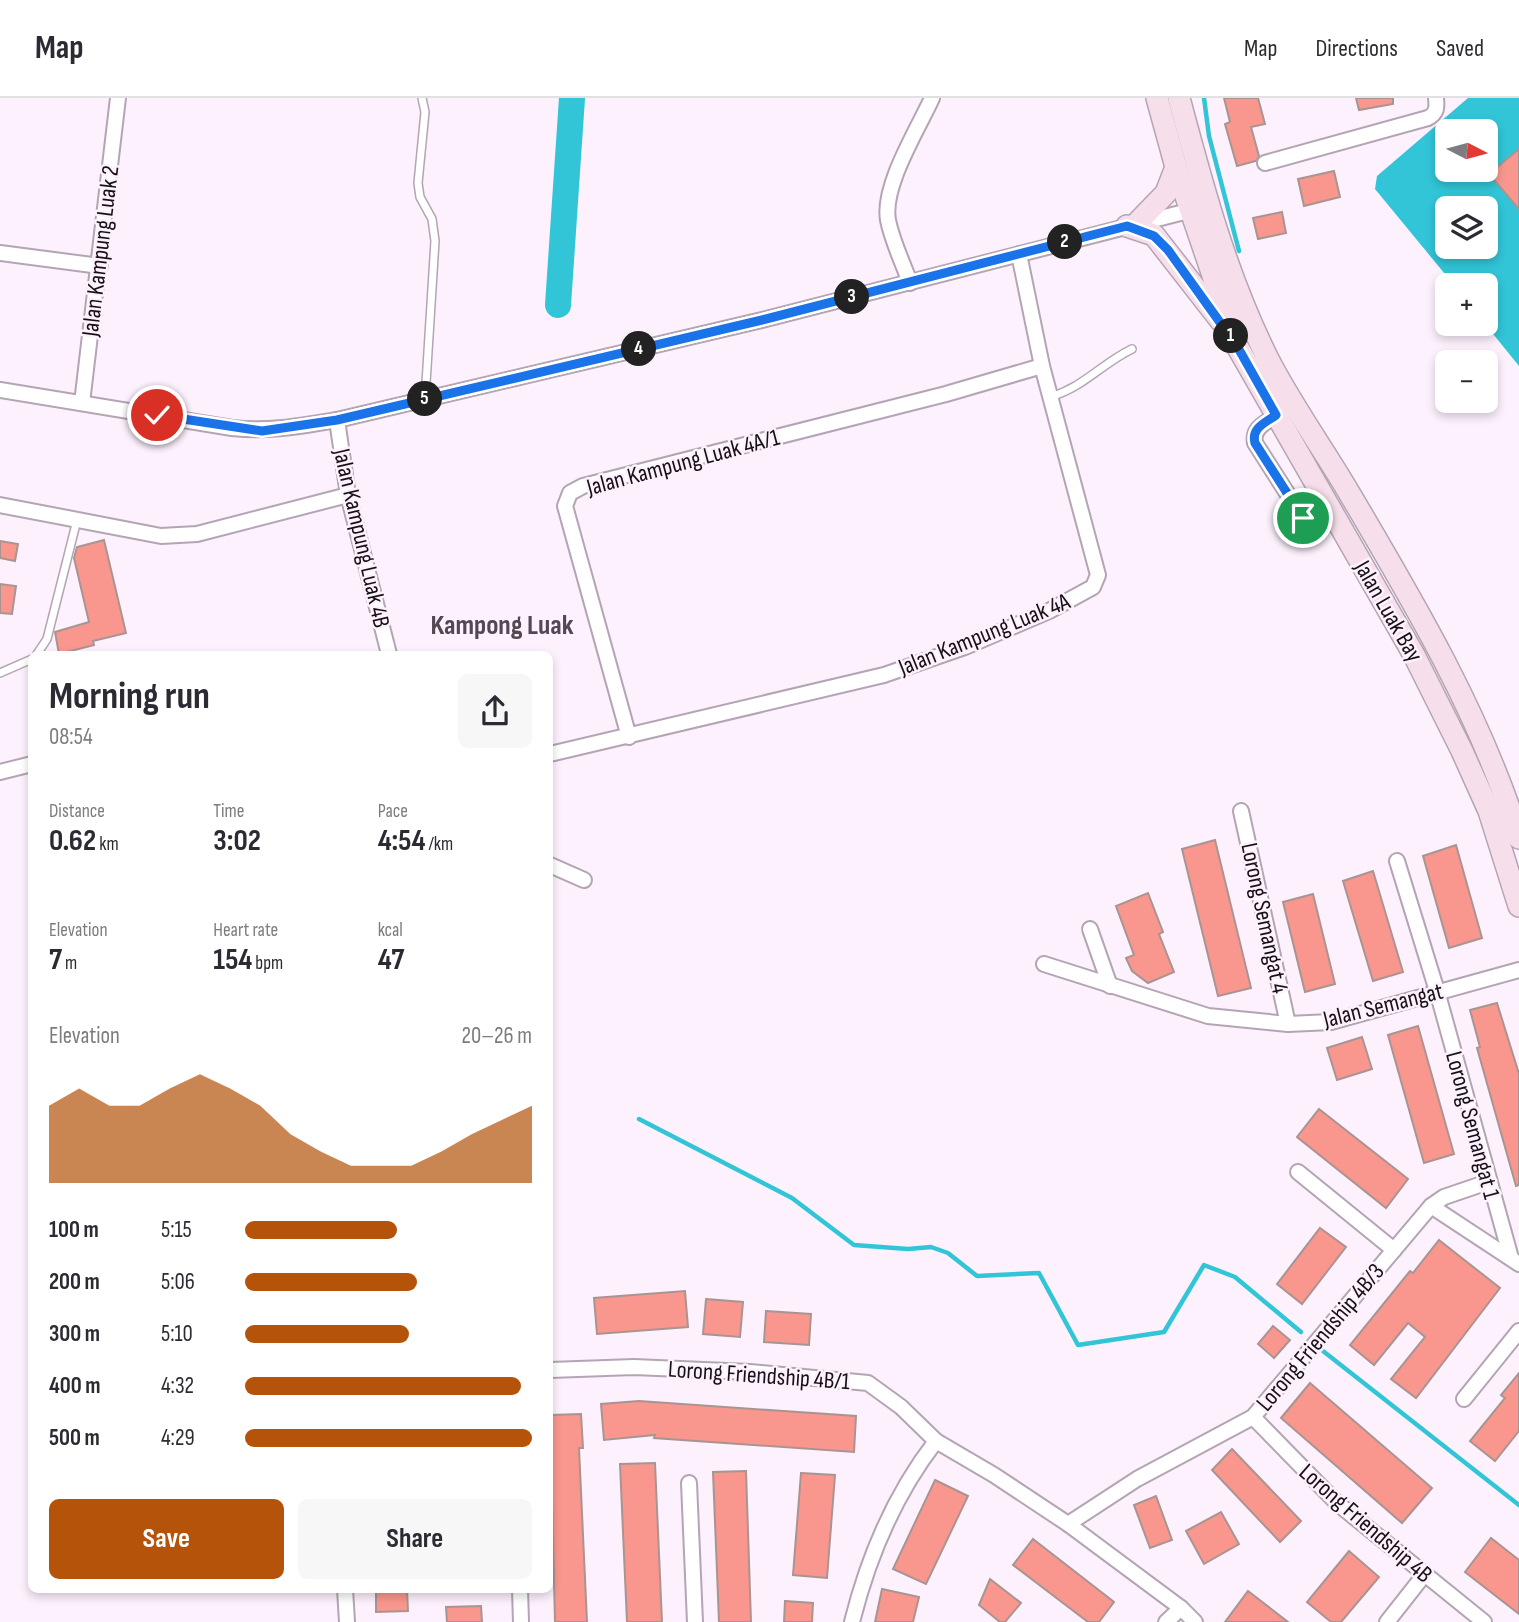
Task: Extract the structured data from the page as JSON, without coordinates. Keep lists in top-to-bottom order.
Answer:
{
  "streets": {
    "street": [
      "Jalan Kampung Luak 2",
      "Jalan Kampung Luak 4A/1",
      "Jalan Kampung Luak 4B",
      "Jalan Luak Bay",
      "Jalan Kampung Luak 4A",
      "Lorong Semangat 4",
      "Jalan Semangat",
      "Lorong Semangat 1",
      "Lorong Friendship 4B/3",
      "Lorong Friendship 4B/1",
      "Lorong Friendship 4B"
    ]
  },
  "crossings": [
    ["Jalan Kampung Luak 4A/1", "Jalan Kampung Luak 4A"],
    ["Lorong Semangat 4", "Jalan Semangat"],
    ["Jalan Semangat", "Lorong Semangat 1"],
    ["Lorong Semangat 1", "Lorong Friendship 4B/3"],
    ["Lorong Friendship 4B/3", "Lorong Friendship 4B/1"],
    ["Lorong Friendship 4B/3", "Lorong Friendship 4B"]
  ],
  "districts": ["Kampong Luak"],
  "north": "right",
  "page": {
    "header": "Map",
    "nav": ["Map", "Directions", "Saved"],
    "map_buttons": ["+", "−"],
    "pins": [
      "2",
      "3",
      "1",
      "4",
      "5"
    ],
    "heading": ["Morning run", "08:54"],
    "stats": [
      ["Distance", "0.62 km"],
      ["Time", "3:02"],
      ["Pace", "4:54 /km"],
      ["Elevation", "7 m"],
      ["Heart rate", "154 bpm"],
      ["kcal", "47"]
    ],
    "chart": ["Elevation", "20–26 m"],
    "list": [
      {
        "name": "100 m",
        "note": "5:15"
      },
      {
        "name": "200 m",
        "note": "5:06"
      },
      {
        "name": "300 m",
        "note": "5:10"
      },
      {
        "name": "400 m",
        "note": "4:32"
      },
      {
        "name": "500 m",
        "note": "4:29"
      }
    ],
    "buttons": ["Save", "Share"]
  }
}
